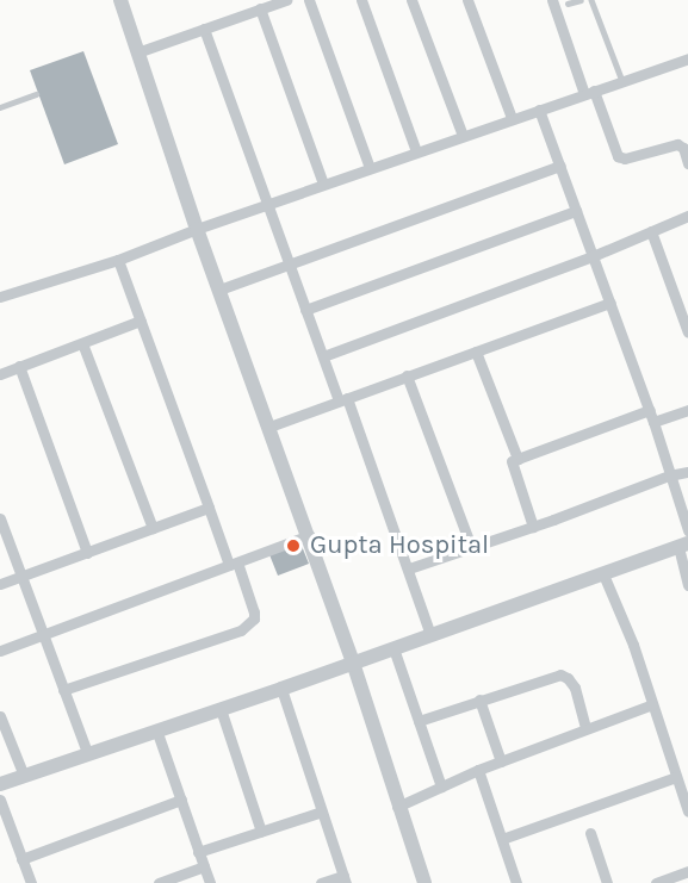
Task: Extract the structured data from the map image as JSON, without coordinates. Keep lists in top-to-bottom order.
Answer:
{
  "places": ["Gupta Hospital"]
}
